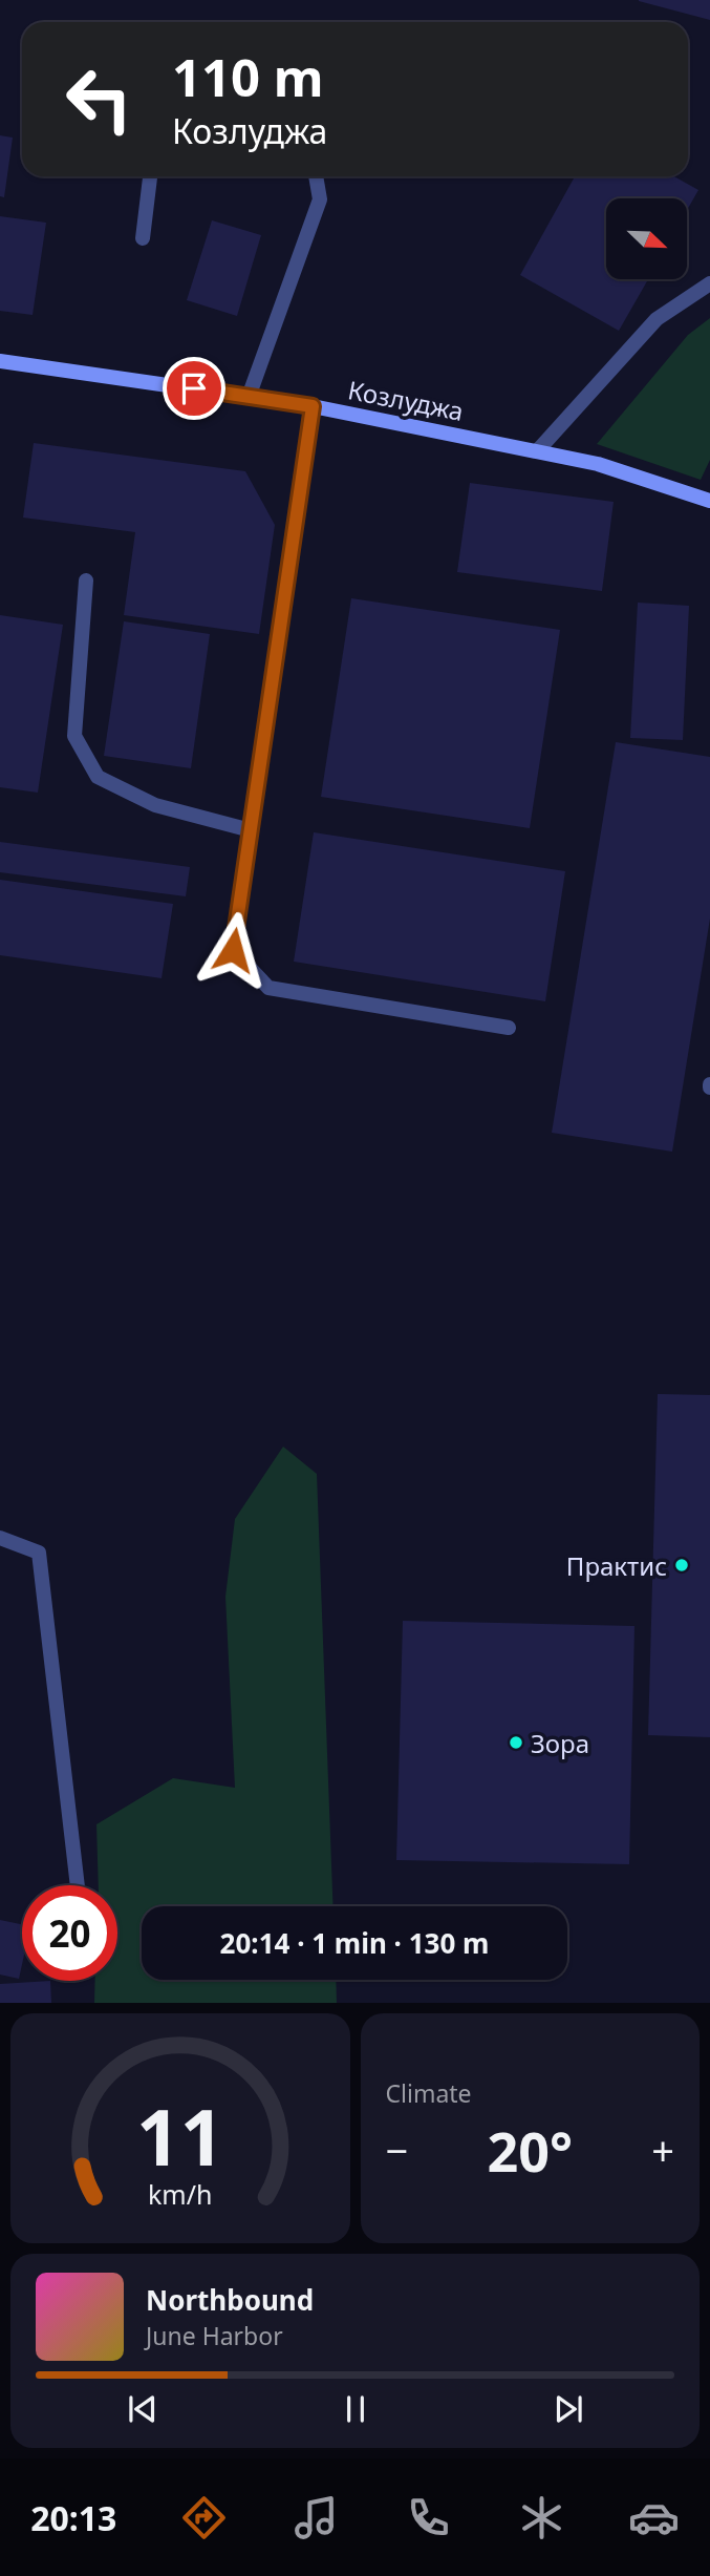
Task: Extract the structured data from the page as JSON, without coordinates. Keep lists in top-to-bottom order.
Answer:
{
  "streets": {
    "main road": ["Козлуджа"]
  },
  "places": ["Практис", "Зора"],
  "north": "bottom right",
  "page": {
    "turn": ["110 m", "Козлуджа"],
    "limit": "20",
    "trip": "20:14 · 1 min · 130 m",
    "tile": "Climate",
    "heat": ["−", "20°", "+"],
    "song": ["Northbound", "June Harbor"],
    "tabs": "20:13",
    "gauge": ["11", "km/h"]
  }
}
